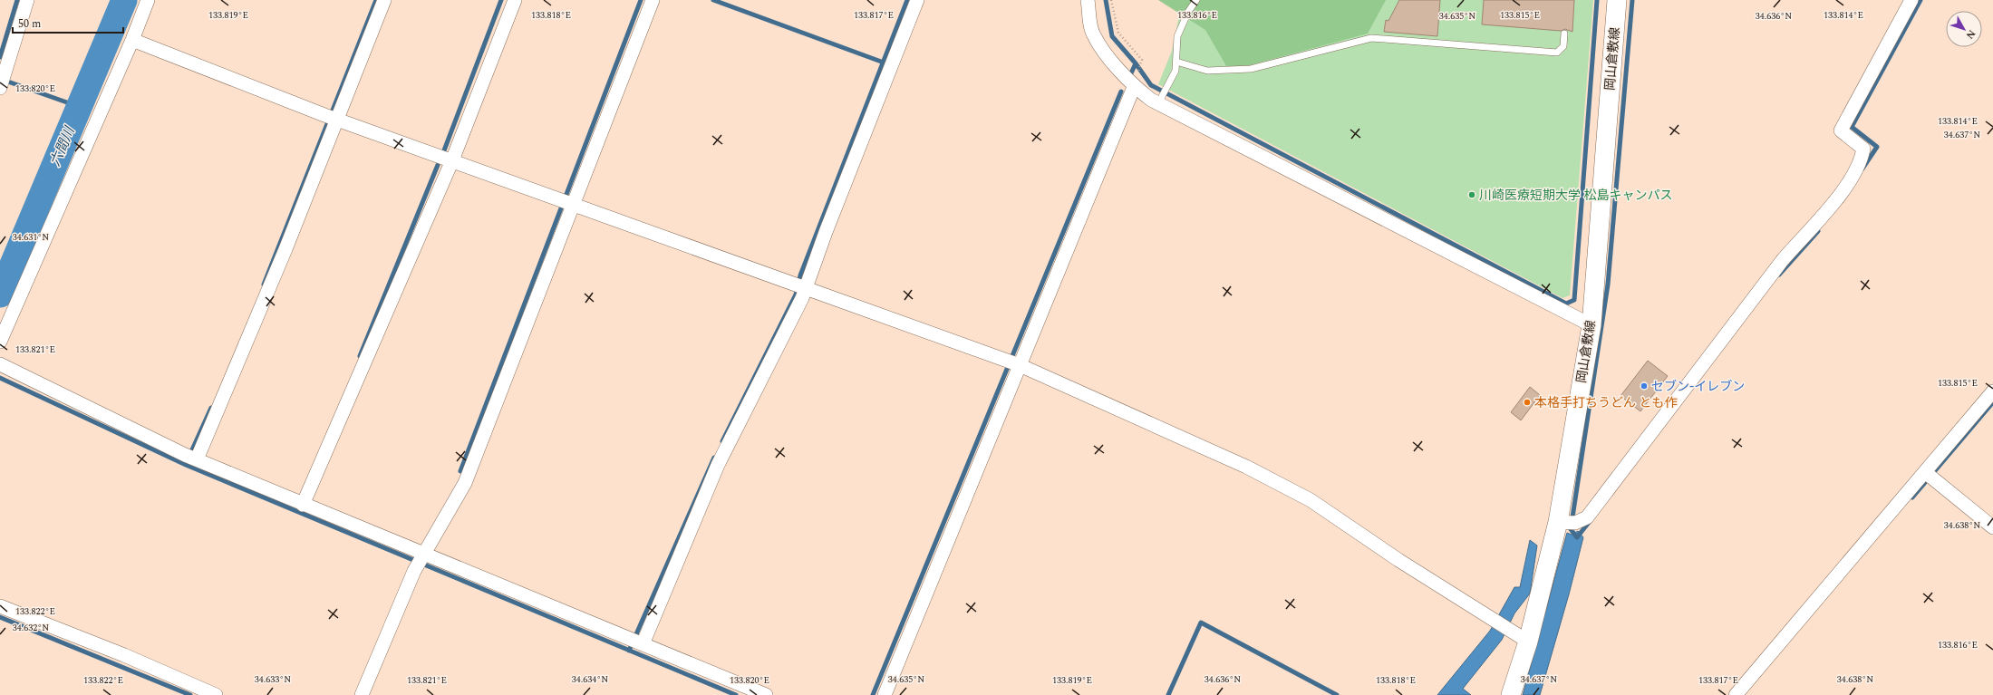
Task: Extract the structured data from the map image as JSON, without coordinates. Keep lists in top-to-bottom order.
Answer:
{
  "streets": {
    "main road": ["岡山倉敷線"]
  },
  "water": ["六間川"],
  "places": ["川崎医療短期大学 松島キャンパス", "セブン-イレブン", "本格手打ちうどん とも作"],
  "scale_bar": "50 m",
  "north": "bottom right",
  "coordinates": [
    "133.818°E",
    "133.816°E",
    "133.815°E",
    "133.814°E",
    "133.819°E",
    "133.817°E",
    "34.635°N",
    "34.636°N",
    "133.820°E",
    "34.637°N",
    "34.631°N",
    "133.821°E",
    "34.638°N",
    "133.822°E",
    "34.632°N",
    "34.633°N",
    "34.634°N"
  ]
}
